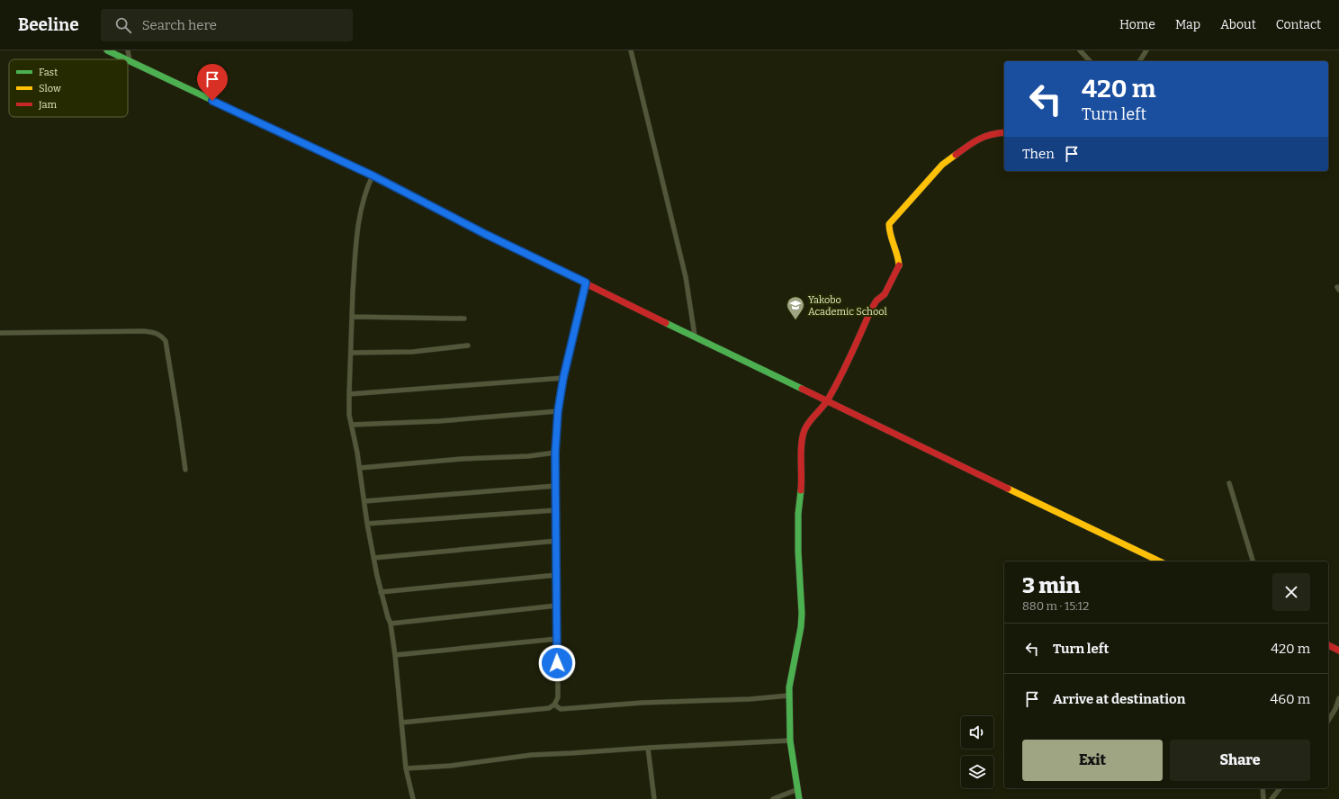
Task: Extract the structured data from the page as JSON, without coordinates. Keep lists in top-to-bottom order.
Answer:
{
  "places": {
    "school or university": ["Yakobo Academic School"]
  },
  "legend": ["Fast", "Slow", "Jam"],
  "page": {
    "header": "Beeline",
    "search": "Search here",
    "nav": [
      "Home",
      "Map",
      "About",
      "Contact"
    ],
    "turn": ["420 m", "Turn left"],
    "then": "Then",
    "heading": ["3 min", "880 m · 15:12"],
    "list": [
      {
        "name": "Turn left",
        "value": "420 m"
      },
      {
        "name": "Arrive at destination",
        "value": "460 m"
      }
    ],
    "buttons": ["Exit", "Share"]
  }
}
